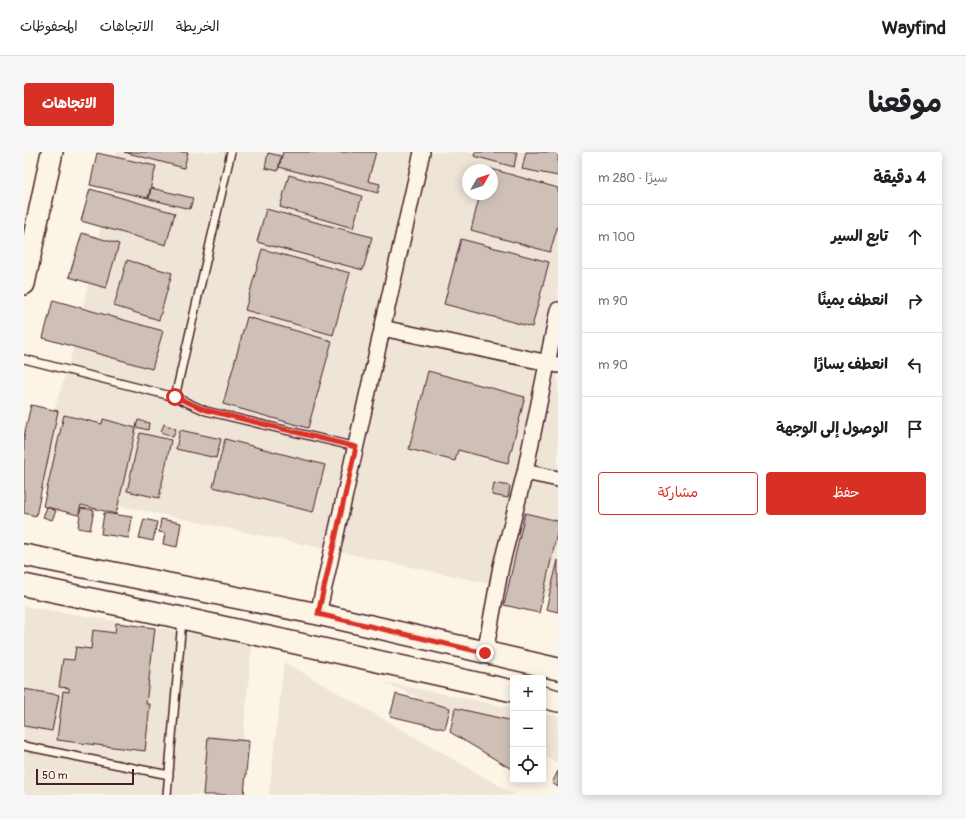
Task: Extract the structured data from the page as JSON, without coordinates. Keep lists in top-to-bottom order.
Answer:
{
  "scale_bar": "50 m",
  "north": "top right",
  "page": {
    "header": "Wayfind",
    "nav": ["الخريطة", "الاتجاهات", "المحفوظات"],
    "title": "موقعنا",
    "buttons": [
      "الاتجاهات",
      ["حفظ", "مشاركة"]
    ],
    "heading": ["4 دقيقة", "سيرًا · 280 m"],
    "list": [
      ["تابع السير", "100 m"],
      ["انعطف يمينًا", "90 m"],
      ["انعطف يسارًا", "90 m"],
      "الوصول إلى الوجهة"
    ],
    "map_buttons": ["+", "−"],
    "scale": "50 m"
  }
}
